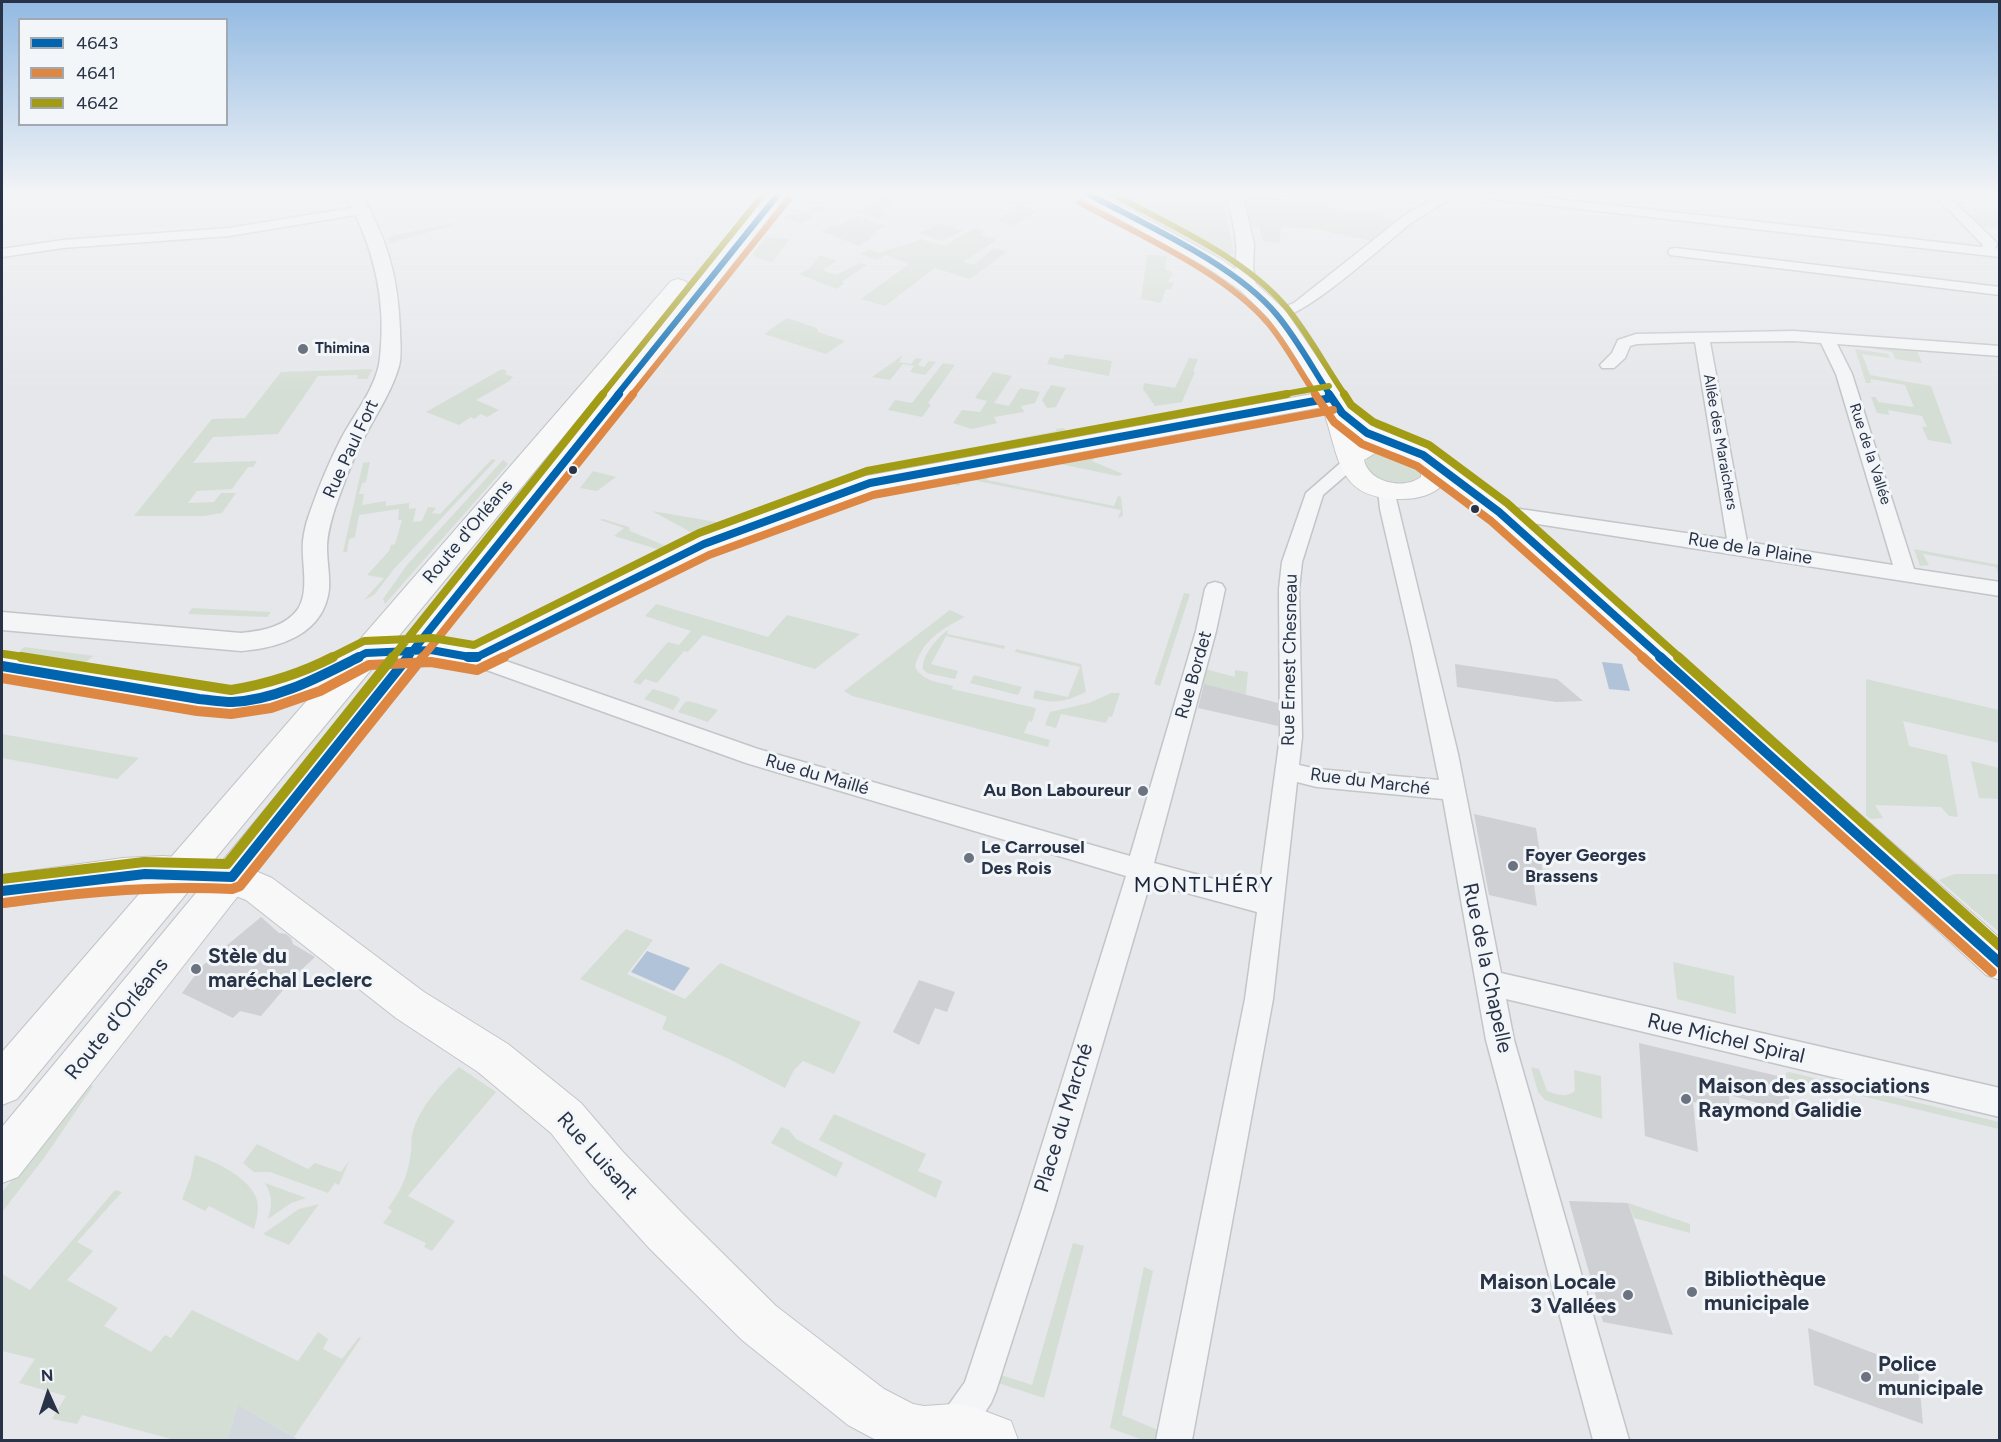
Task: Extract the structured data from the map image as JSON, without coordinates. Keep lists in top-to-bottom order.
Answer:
{
  "streets": {
    "main road": ["Route d'Orléans", "Rue du Maillé", "Rue Luisant"],
    "street": [
      "Allée des Maraichers",
      "Rue Paul Fort",
      "Rue de la Vallée",
      "Rue de la Plaine",
      "Rue Ernest Chesneau",
      "Rue Bordet",
      "Rue du Marché",
      "Rue de la Chapelle",
      "Rue Michel Spiral",
      "Place du Marché"
    ]
  },
  "crossings": [
    ["Allée des Maraichers", "Rue de la Plaine"],
    ["Rue de la Vallée", "Rue de la Plaine"],
    ["Route d'Orléans", "Rue du Maillé"],
    ["Route d'Orléans", "Rue Luisant"],
    ["Rue Ernest Chesneau", "Rue du Marché"],
    ["Rue Bordet", "Place du Marché"],
    ["Rue du Maillé", "Place du Marché"],
    ["Rue du Marché", "Rue de la Chapelle"],
    ["Rue de la Chapelle", "Rue Michel Spiral"],
    ["Place du Marché", "Rue Luisant"]
  ],
  "districts": ["MONTLHÉRY"],
  "places": [
    "Thimina",
    "Au Bon Laboureur",
    "Le Carrousel Des Rois",
    "Foyer Georges Brassens",
    "Stèle du maréchal Leclerc",
    "Maison des associations Raymond Galidie",
    "Bibliothèque municipale",
    "Maison Locale 3 Vallées",
    "Police municipale"
  ],
  "lines": ["transit line 4643", "transit line 4641", "transit line 4642"],
  "legend": ["4643", "4641", "4642"],
  "north": "top"
}
